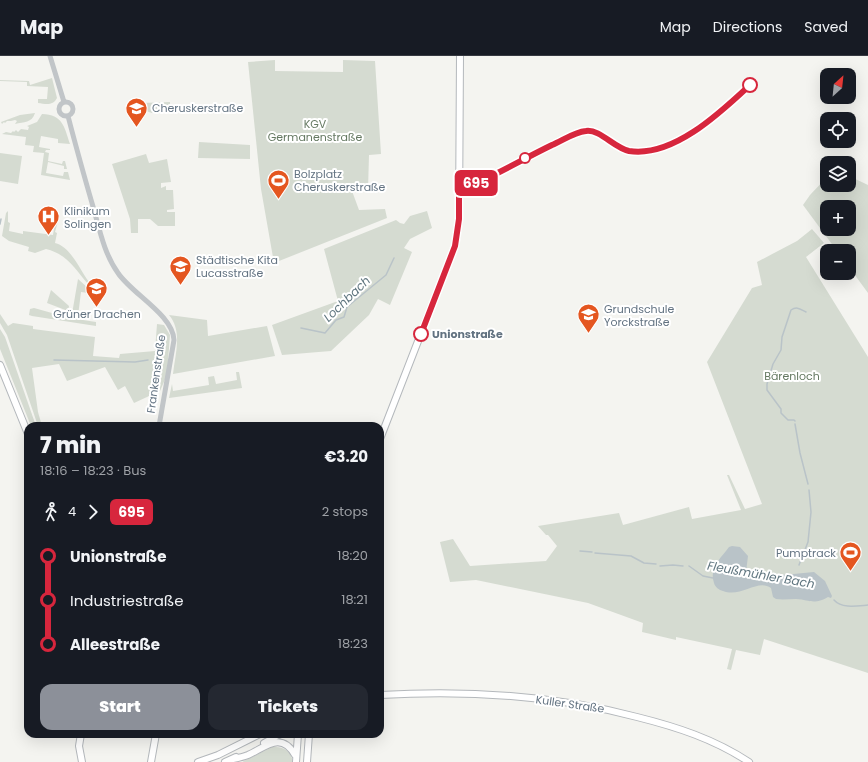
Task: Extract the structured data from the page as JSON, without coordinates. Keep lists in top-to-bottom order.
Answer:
{
  "streets": {
    "main road": ["Kuller Straße"],
    "street": ["Frankenstraße"]
  },
  "water": ["Lochbach", "Fleußmühler Bach"],
  "parks": ["KGV Germanenstraße", "Bärenloch"],
  "places": {
    "school or university": [
      "Cheruskerstraße",
      "Städtische Kita Lucasstraße",
      "Grüner Drachen",
      "Grundschule Yorckstraße"
    ],
    "sports": ["Bolzplatz Cheruskerstraße", "Pumptrack"],
    "hospital": ["Klinikum Solingen"],
    "other": ["Unionstraße"]
  },
  "lines": ["bus line 695"],
  "north": "top right",
  "page": {
    "header": "Map",
    "nav": ["Map", "Directions", "Saved"],
    "on_map": "695",
    "map_buttons": ["+", "−"],
    "heading": ["7 min", "18:16 – 18:23 · Bus", "€3.20"],
    "legs": ["4", "695", "2 stops"],
    "list": [
      {
        "name": "Unionstraße",
        "value": "18:20"
      },
      {
        "name": "Industriestraße",
        "value": "18:21"
      },
      {
        "name": "Alleestraße",
        "value": "18:23"
      }
    ],
    "buttons": ["Start", "Tickets"]
  }
}
